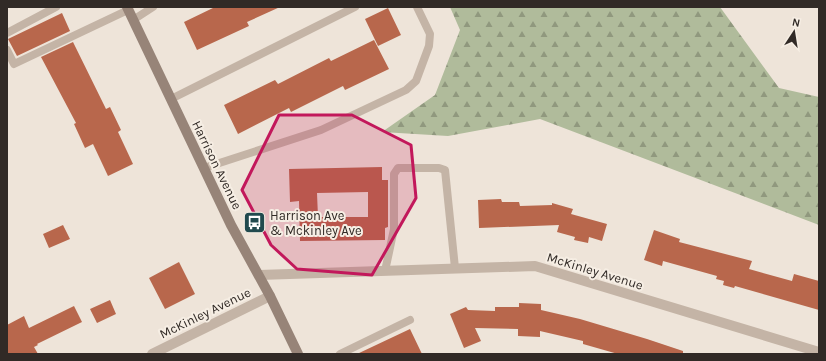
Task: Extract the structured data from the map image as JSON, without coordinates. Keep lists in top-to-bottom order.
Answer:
{
  "streets": {
    "main road": ["Harrison Avenue"],
    "street": ["McKinley Avenue"]
  },
  "crossings": [
    ["Harrison Avenue", "McKinley Avenue"]
  ],
  "places": {
    "bus stop": ["Harrison Ave & Mckinley Ave"]
  },
  "north": "top"
}
